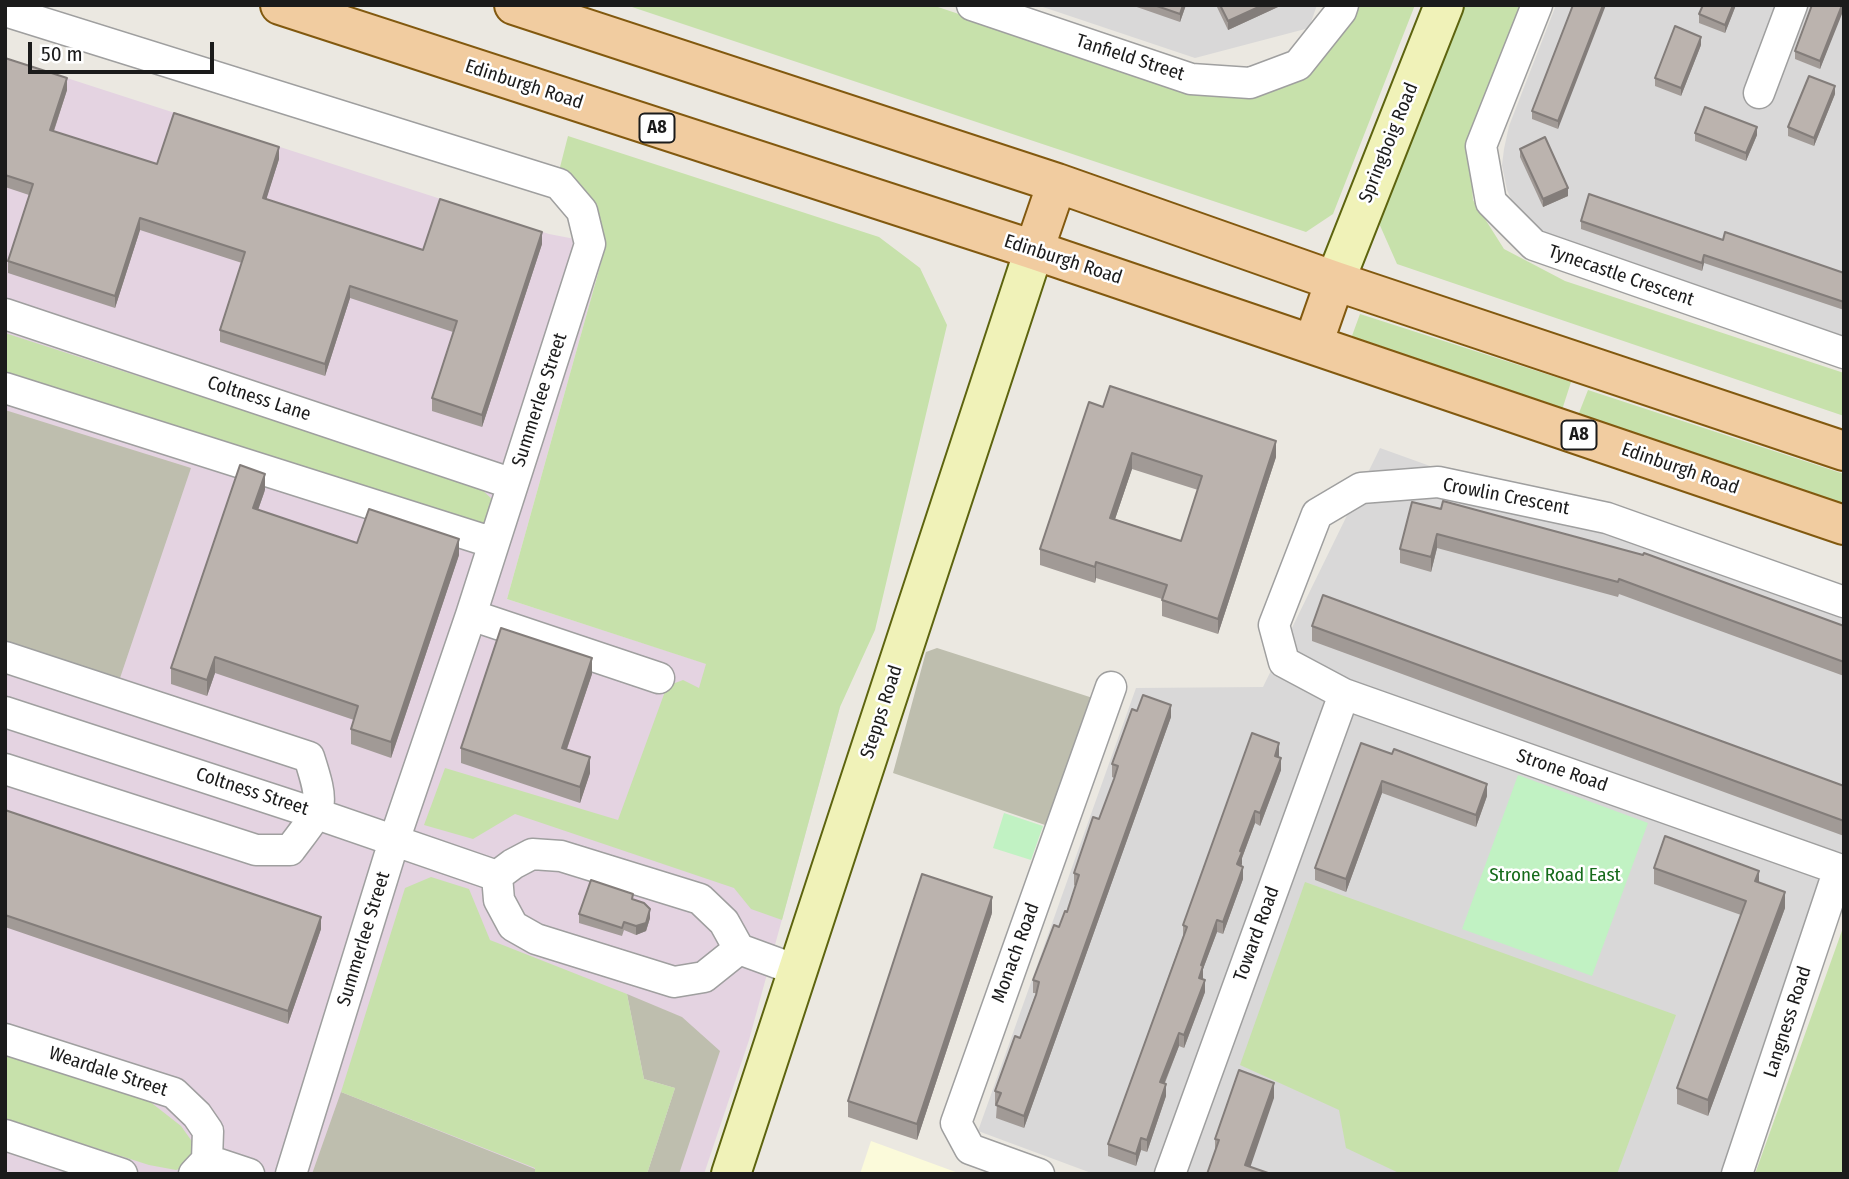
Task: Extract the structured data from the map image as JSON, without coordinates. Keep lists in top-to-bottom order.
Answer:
{
  "streets": {
    "main road": [
      "Edinburgh Road",
      "A8",
      "Springboig Road",
      "Stepps Road"
    ],
    "street": [
      "Tanfield Street",
      "Tynecastle Crescent",
      "Coltness Lane",
      "Summerlee Street",
      "Crowlin Crescent",
      "Strone Road",
      "Coltness Street",
      "Toward Road",
      "Monach Road",
      "Langness Road",
      "Weardale Street"
    ]
  },
  "crossings": [
    ["Edinburgh Road", "Stepps Road"],
    ["Coltness Lane", "Summerlee Street"],
    ["Summerlee Street", "Coltness Street"],
    ["Crowlin Crescent", "Strone Road"],
    ["Strone Road", "Toward Road"],
    ["Strone Road", "Langness Road"]
  ],
  "parks": ["Strone Road East"],
  "scale_bar": "50 m"
}
